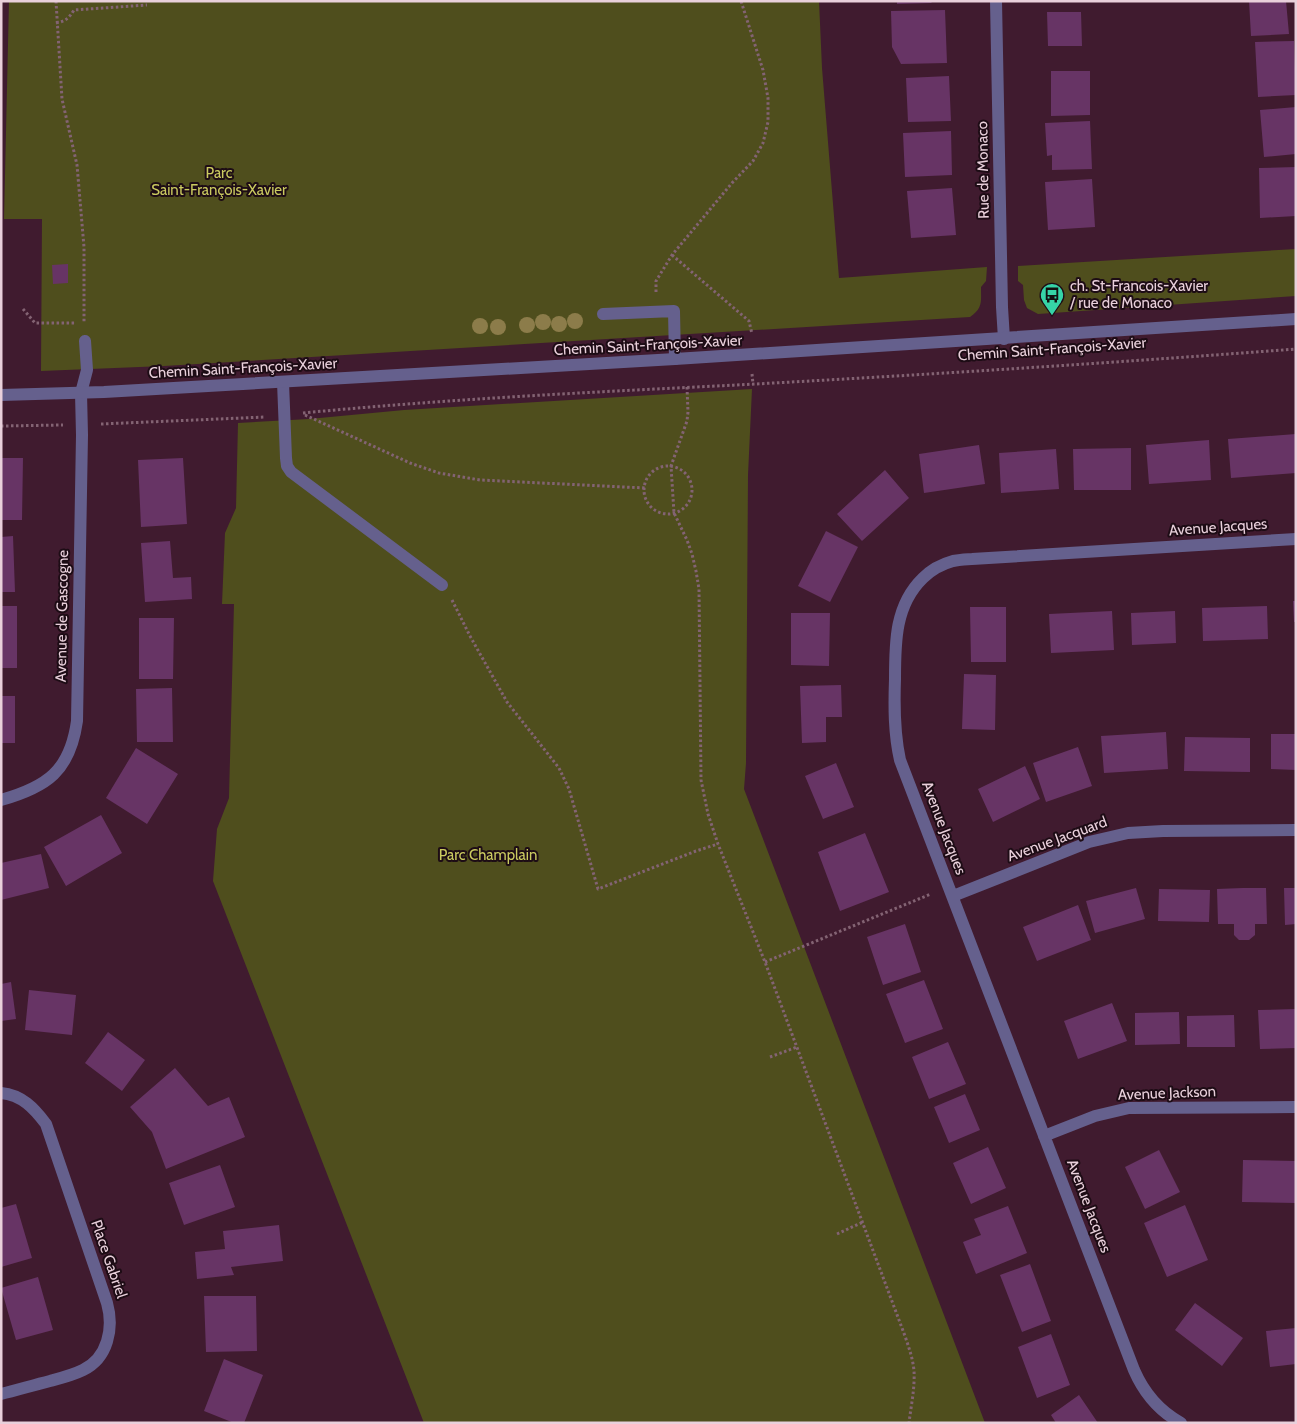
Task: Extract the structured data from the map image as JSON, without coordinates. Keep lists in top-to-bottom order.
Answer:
{
  "streets": {
    "street": [
      "Rue de Monaco",
      "Chemin Saint-François-Xavier",
      "Avenue Jacques",
      "Avenue de Gascogne",
      "Avenue Jacquard",
      "Avenue Jackson",
      "Place Gabriel"
    ]
  },
  "crossings": [
    ["Rue de Monaco", "Chemin Saint-François-Xavier"],
    ["Chemin Saint-François-Xavier", "Avenue de Gascogne"],
    ["Avenue Jacques", "Avenue Jacquard"],
    ["Avenue Jacques", "Avenue Jackson"]
  ],
  "parks": ["Parc Saint-François-Xavier", "Parc Champlain"],
  "places": {
    "bus stop": ["ch. St-Francois-Xavier / rue de Monaco"]
  }
}
